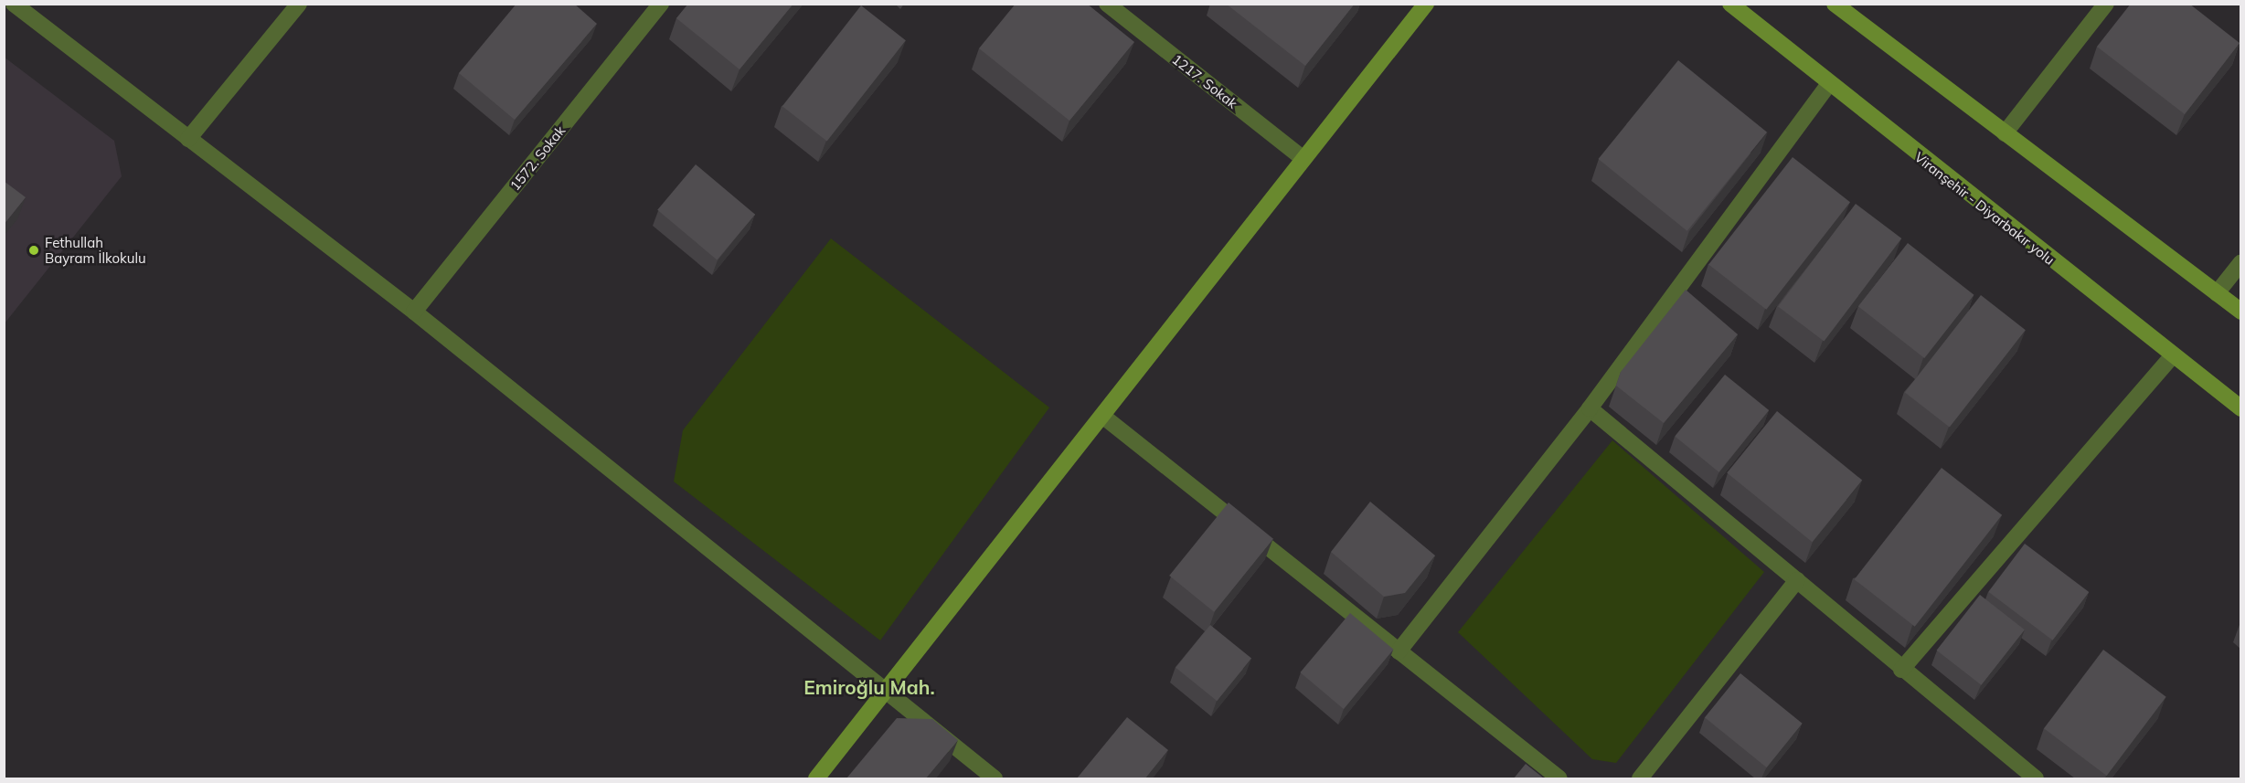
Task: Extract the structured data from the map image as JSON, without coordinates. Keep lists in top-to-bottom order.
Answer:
{
  "streets": {
    "main road": ["Viranşehir - Diyarbakır yolu"],
    "street": ["1217. Sokak", "1572. Sokak"]
  },
  "districts": ["Emiroğlu Mah."],
  "places": ["Fethullah Bayram İlkokulu"]
}
